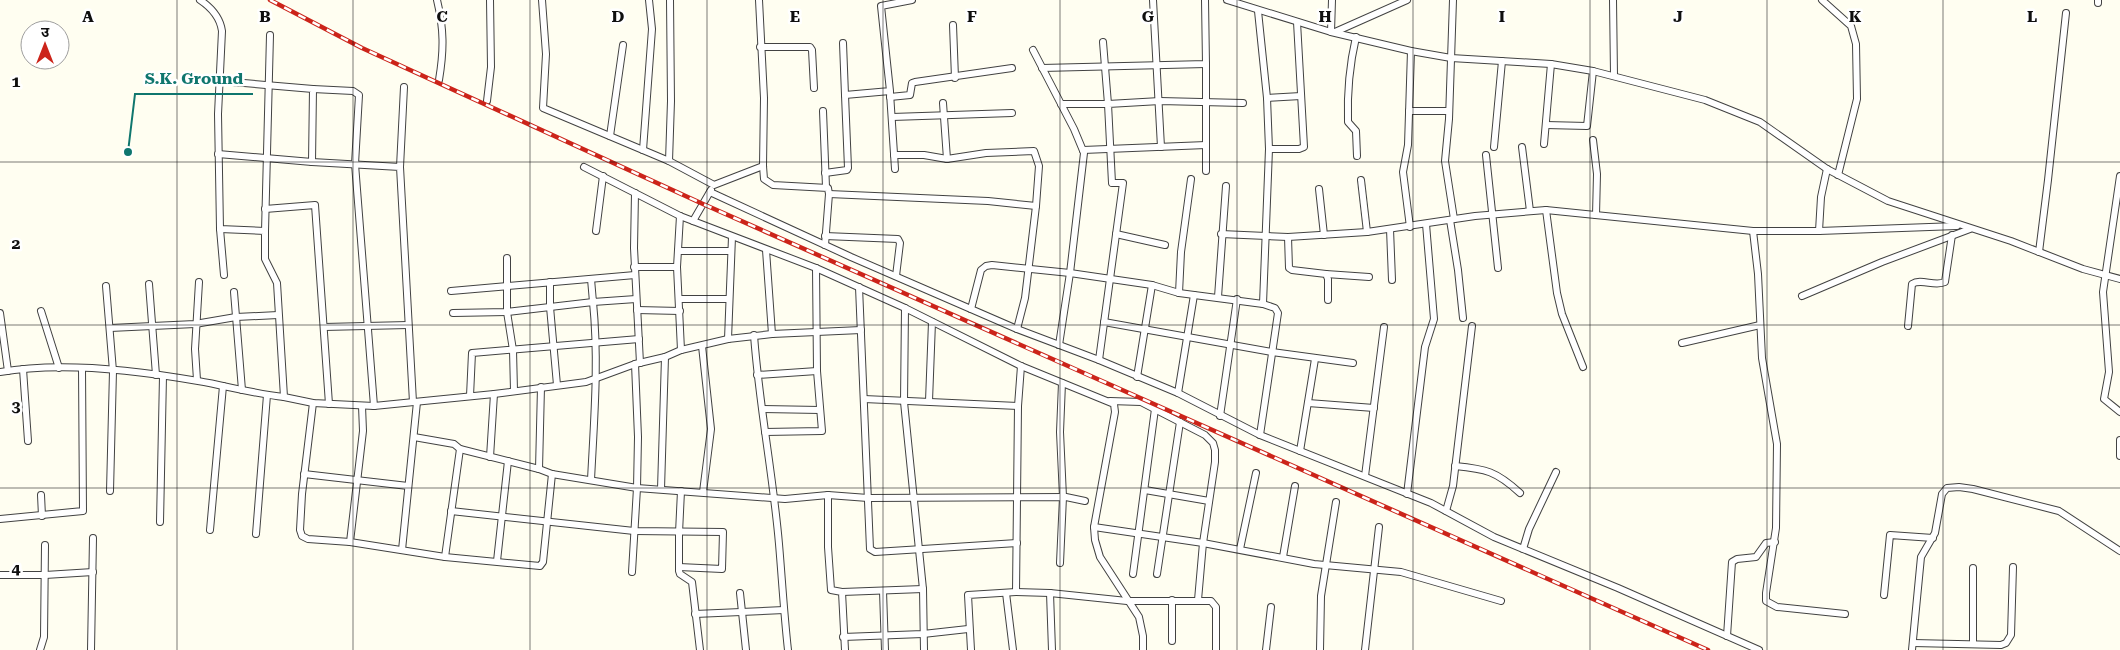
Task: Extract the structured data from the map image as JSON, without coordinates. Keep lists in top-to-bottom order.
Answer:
{
  "places": ["S.K. Ground"],
  "north": "top",
  "grid": {
    "columns": [
      "A",
      "B",
      "C",
      "D",
      "E",
      "F",
      "G",
      "H",
      "I",
      "J",
      "K",
      "L"
    ],
    "rows": [
      "1",
      "2",
      "3",
      "4"
    ]
  }
}
